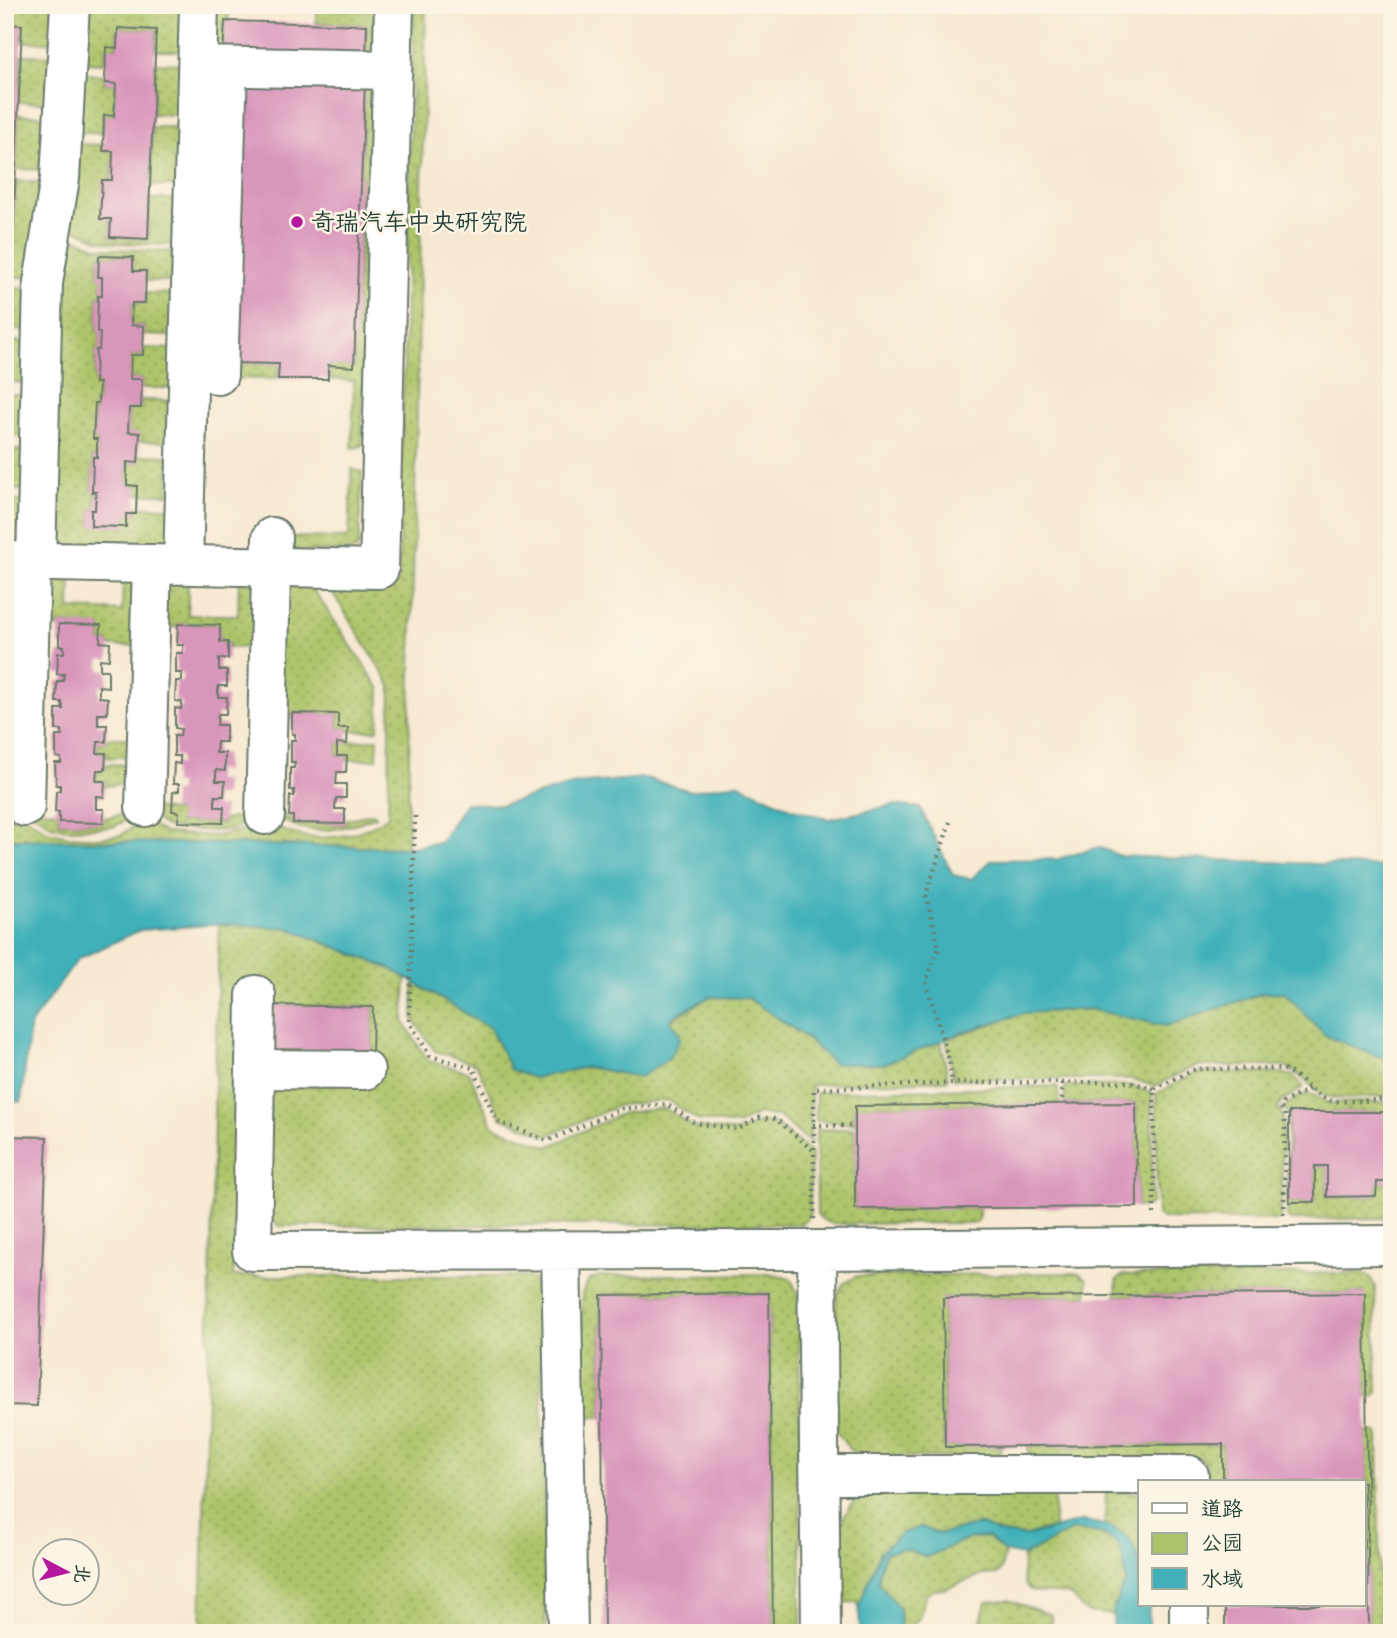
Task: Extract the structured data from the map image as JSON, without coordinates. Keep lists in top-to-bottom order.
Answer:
{
  "places": ["奇瑞汽车中央研究院"],
  "legend": ["道路", "公园", "水域"],
  "north": "right"
}
